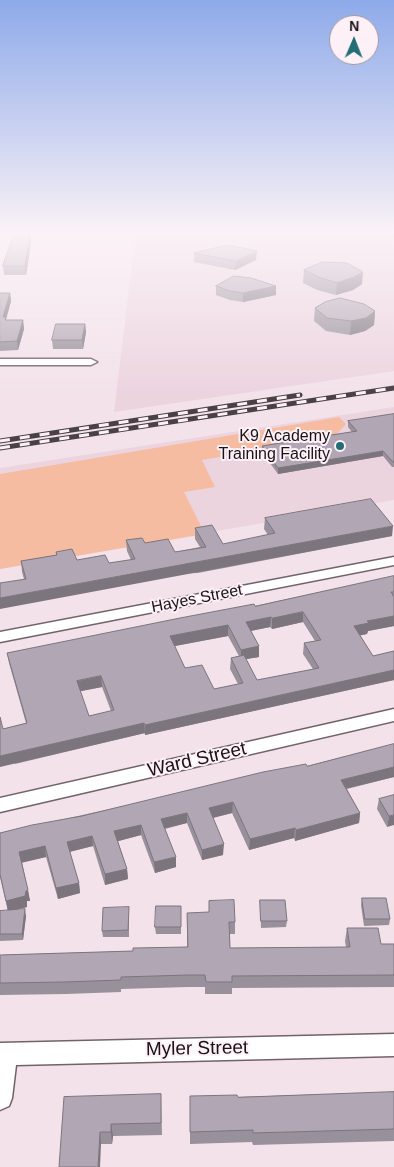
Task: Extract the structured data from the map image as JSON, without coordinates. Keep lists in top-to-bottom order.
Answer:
{
  "streets": {
    "street": ["Hayes Street", "Ward Street", "Myler Street"]
  },
  "places": ["K9 Academy Training Facility"],
  "north": "top"
}
